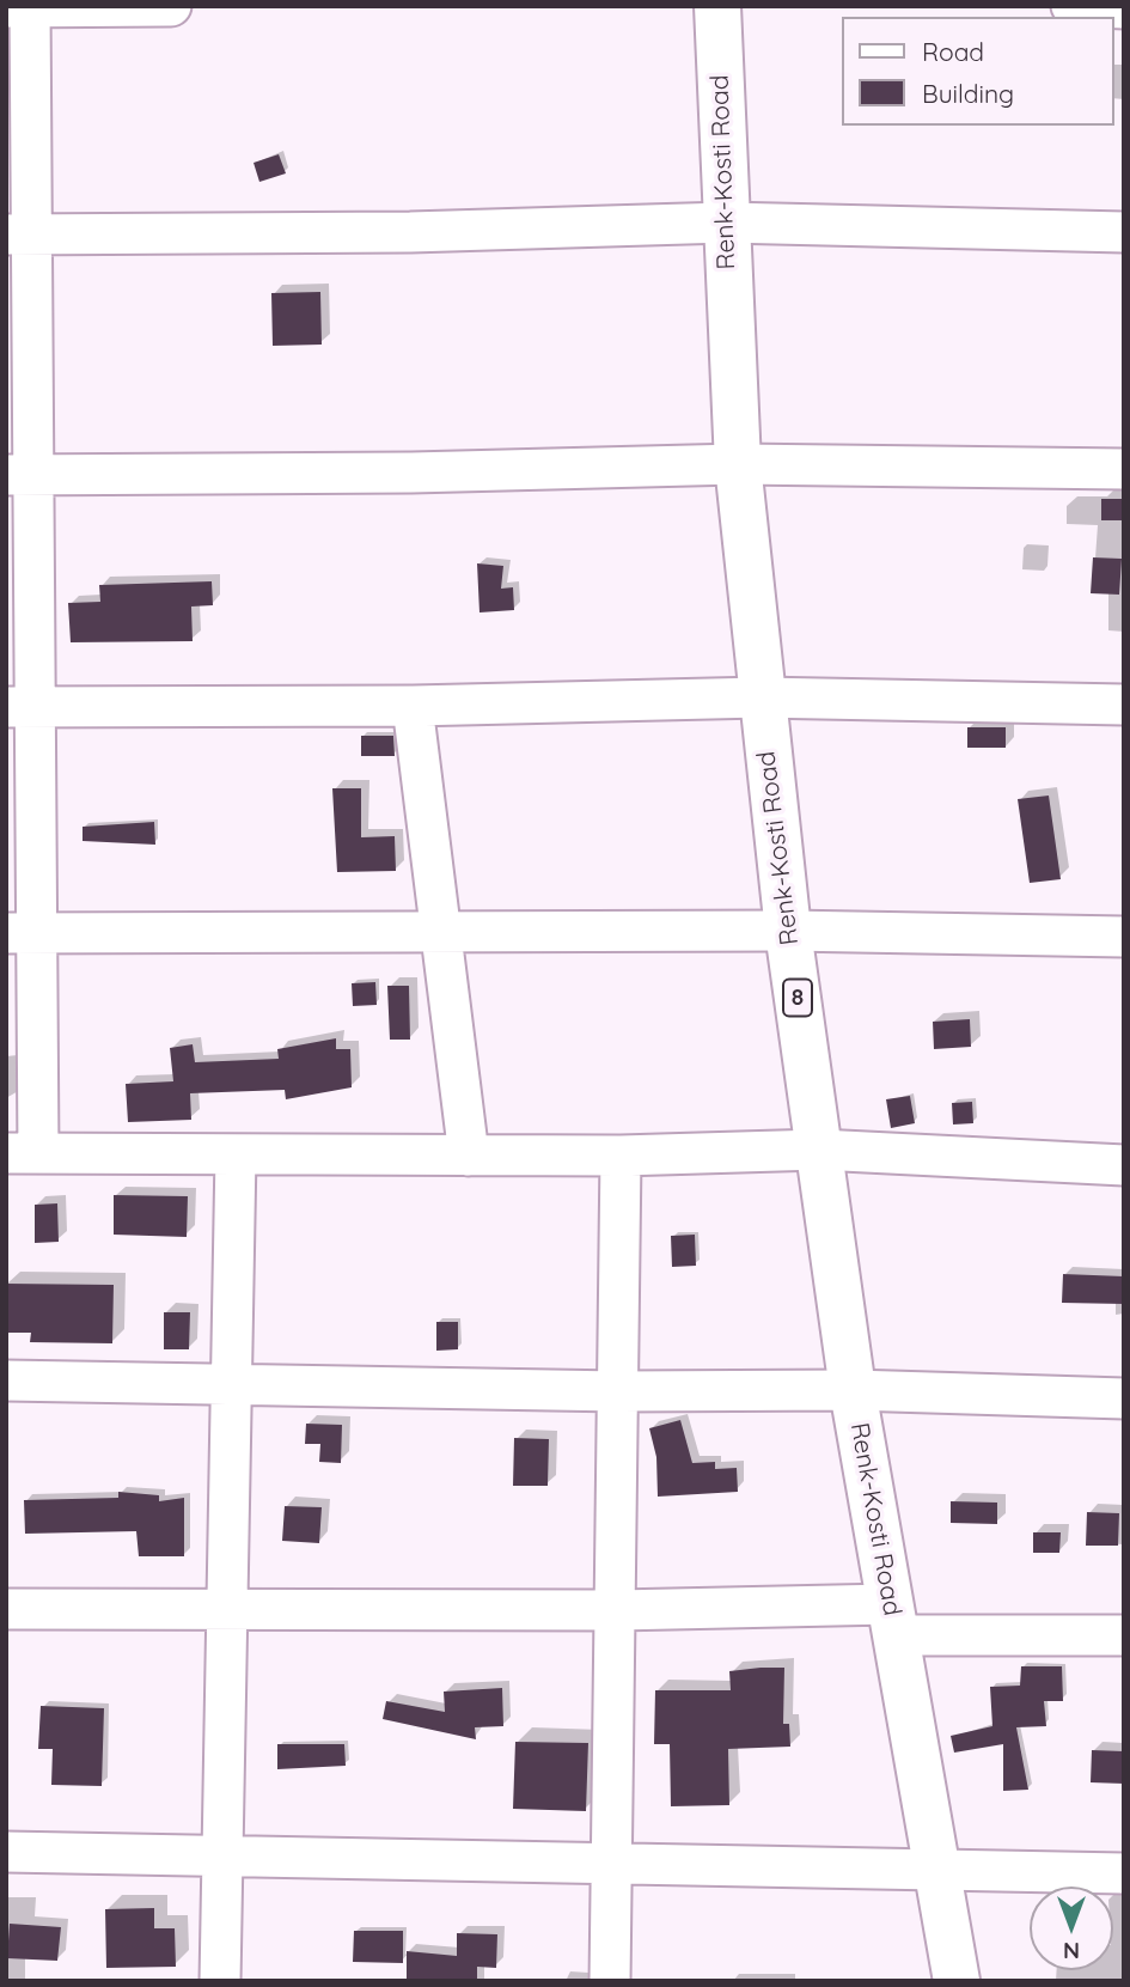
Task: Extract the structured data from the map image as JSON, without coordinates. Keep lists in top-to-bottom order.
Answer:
{
  "streets": {
    "main road": ["Renk-Kosti Road", "8"]
  },
  "legend": ["Road", "Building"],
  "north": "bottom"
}
